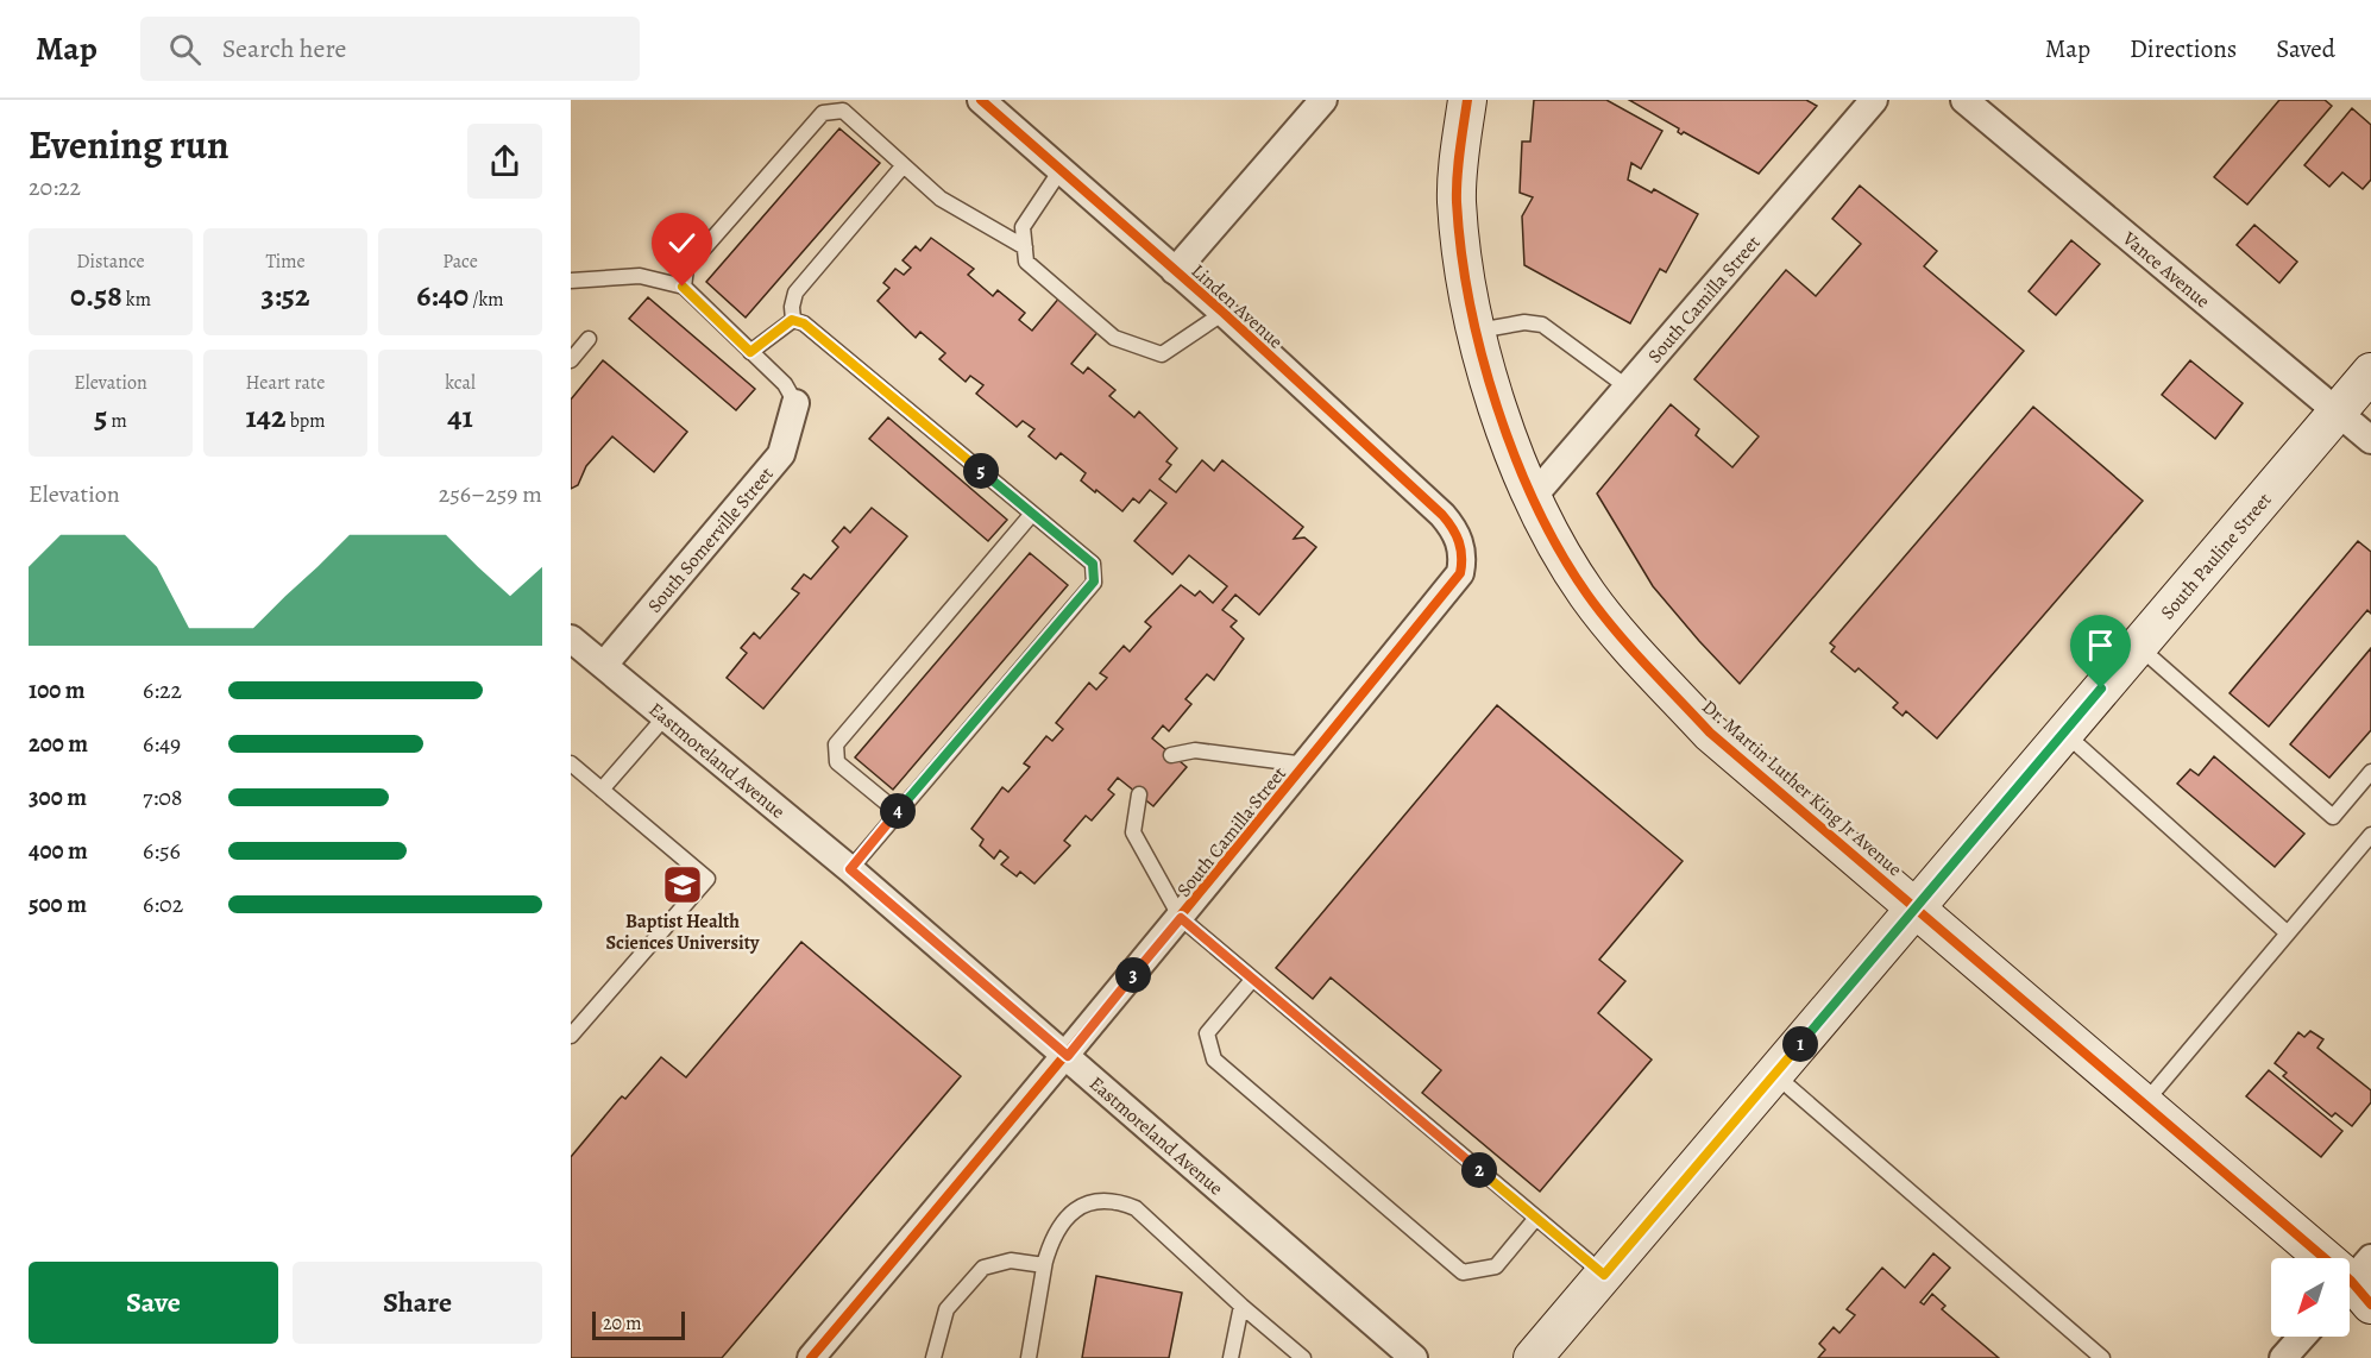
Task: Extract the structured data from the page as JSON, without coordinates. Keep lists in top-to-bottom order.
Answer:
{
  "streets": {
    "main road": ["South Pauline Street", "Dr. Martin Luther King Jr Avenue"],
    "street": [
      "Vance Avenue",
      "South Camilla Street",
      "Linden Avenue",
      "South Somerville Street",
      "Eastmoreland Avenue"
    ]
  },
  "crossings": [
    ["Vance Avenue", "South Pauline Street"],
    ["South Camilla Street", "Linden Avenue"],
    ["South Camilla Street", "Eastmoreland Avenue"],
    ["South Camilla Street", "Dr. Martin Luther King Jr Avenue"],
    ["South Somerville Street", "Eastmoreland Avenue"],
    ["South Pauline Street", "Dr. Martin Luther King Jr Avenue"]
  ],
  "places": {
    "school or university": ["Baptist Health Sciences University"]
  },
  "scale_bar": "20 m",
  "north": "bottom left",
  "page": {
    "header": "Map",
    "search": "Search here",
    "nav": ["Map", "Directions", "Saved"],
    "heading": ["Evening run", "20:22"],
    "stats": [
      ["Distance", "0.58 km"],
      ["Time", "3:52"],
      ["Pace", "6:40 /km"],
      ["Elevation", "5 m"],
      ["Heart rate", "142 bpm"],
      ["kcal", "41"]
    ],
    "pins": [
      "5",
      "4",
      "3",
      "1",
      "2"
    ],
    "chart": ["Elevation", "256–259 m"],
    "list": [
      {
        "name": "100 m",
        "note": "6:22"
      },
      {
        "name": "200 m",
        "note": "6:49"
      },
      {
        "name": "300 m",
        "note": "7:08"
      },
      {
        "name": "400 m",
        "note": "6:56"
      },
      {
        "name": "500 m",
        "note": "6:02"
      }
    ],
    "buttons": ["Save", "Share"],
    "scale": "20 m"
  }
}
